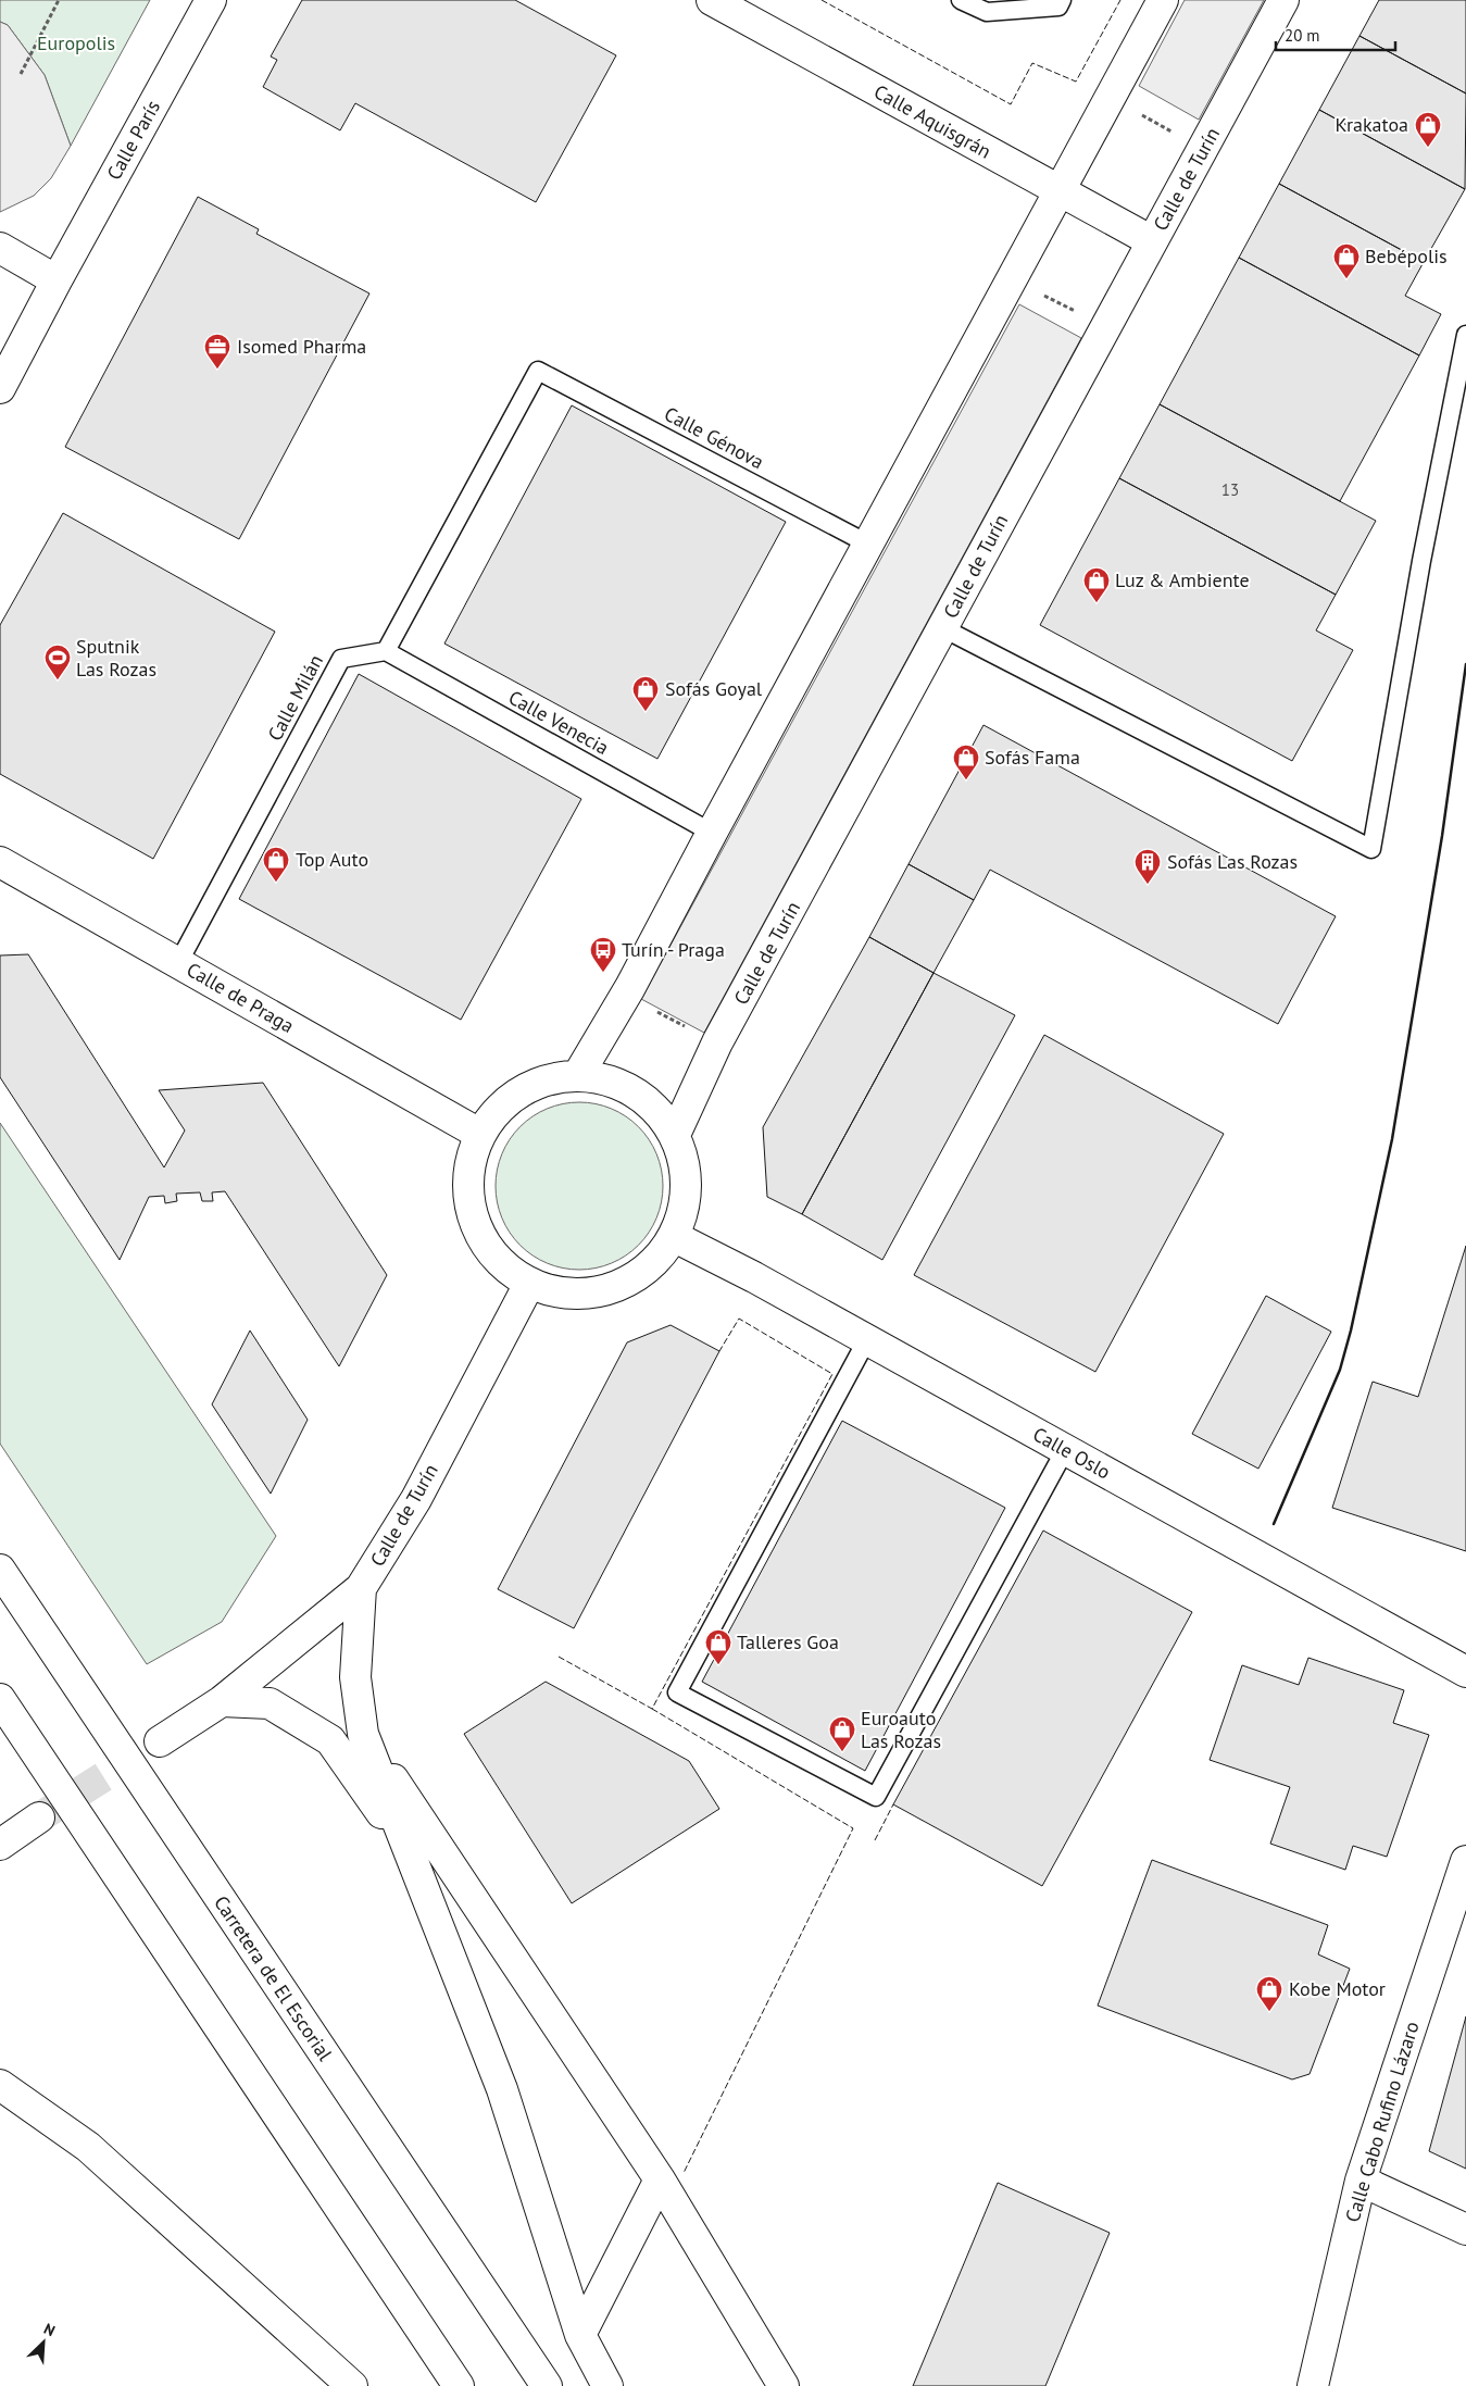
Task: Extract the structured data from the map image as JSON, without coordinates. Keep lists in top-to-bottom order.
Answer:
{
  "streets": {
    "main road": [
      "Calle Aquisgrán",
      "Calle París",
      "Calle de Turín",
      "Calle de Praga",
      "Calle Oslo",
      "Carretera de El Escorial",
      "Calle Cabo Rufino Lázaro"
    ],
    "lane": ["Calle Génova", "Calle Milán", "Calle Venecia"]
  },
  "crossings": [
    ["Calle Aquisgrán", "Calle de Turín"],
    ["Calle Génova", "Calle Milán"],
    ["Calle Génova", "Calle Venecia"],
    ["Calle Milán", "Calle Venecia"],
    ["Calle Milán", "Calle de Praga"]
  ],
  "parks": ["Europolis"],
  "places": {
    "shop": [
      "Krakatoa",
      "Bebépolis",
      "Luz & Ambiente",
      "Sofás Goyal",
      "Sofás Fama",
      "Top Auto",
      "Talleres Goa",
      "Euroauto Las Rozas",
      "Kobe Motor"
    ],
    "office": ["Isomed Pharma"],
    "sports": ["Sputnik Las Rozas"],
    "building": ["Sofás Las Rozas"],
    "bus stop": ["Turín - Praga"]
  },
  "house_numbers": ["13"],
  "scale_bar": "20 m",
  "north": "top right"
}
